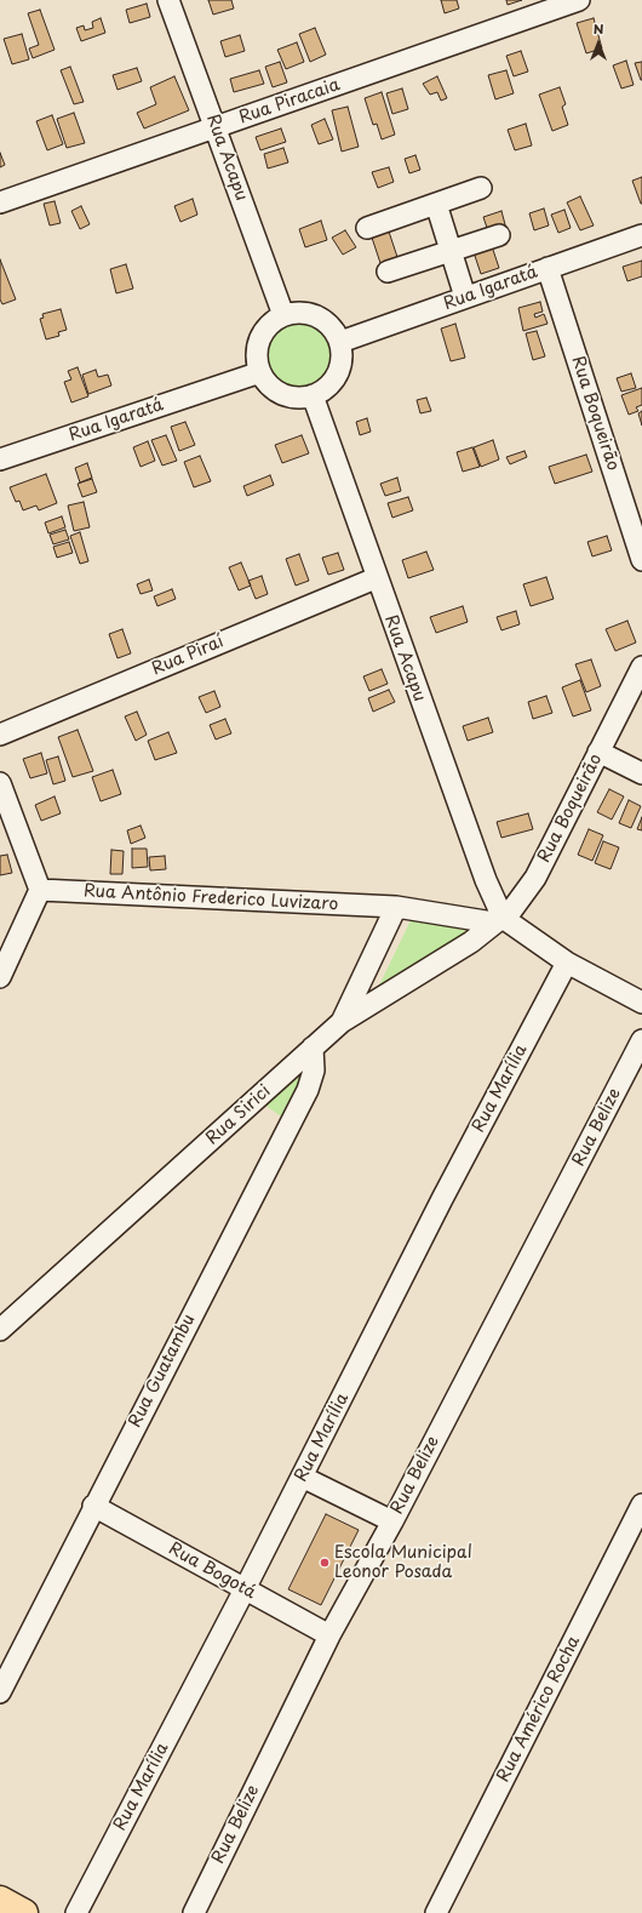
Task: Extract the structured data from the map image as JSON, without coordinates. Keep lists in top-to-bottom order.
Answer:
{
  "streets": {
    "street": [
      "Rua Piracaia",
      "Rua Acapu",
      "Rua Igaratá",
      "Rua Boqueirão",
      "Rua Piraí",
      "Rua Antônio Frederico Luvizaro",
      "Rua Marília",
      "Rua Sirici",
      "Rua Belize",
      "Rua Guatambu",
      "Rua Bogotá",
      "Rua Américo Rocha"
    ]
  },
  "crossings": [
    ["Rua Piracaia", "Rua Acapu"],
    ["Rua Acapu", "Rua Igaratá"],
    ["Rua Acapu", "Rua Boqueirão"],
    ["Rua Acapu", "Rua Piraí"],
    ["Rua Acapu", "Rua Antônio Frederico Luvizaro"],
    ["Rua Acapu", "Rua Sirici"],
    ["Rua Igaratá", "Rua Boqueirão"],
    ["Rua Boqueirão", "Rua Antônio Frederico Luvizaro"],
    ["Rua Boqueirão", "Rua Sirici"],
    ["Rua Antônio Frederico Luvizaro", "Rua Sirici"],
    ["Rua Marília", "Rua Bogotá"],
    ["Rua Sirici", "Rua Guatambu"],
    ["Rua Belize", "Rua Bogotá"],
    ["Rua Guatambu", "Rua Bogotá"]
  ],
  "places": ["Escola Municipal Leonor Posada"],
  "north": "top"
}
